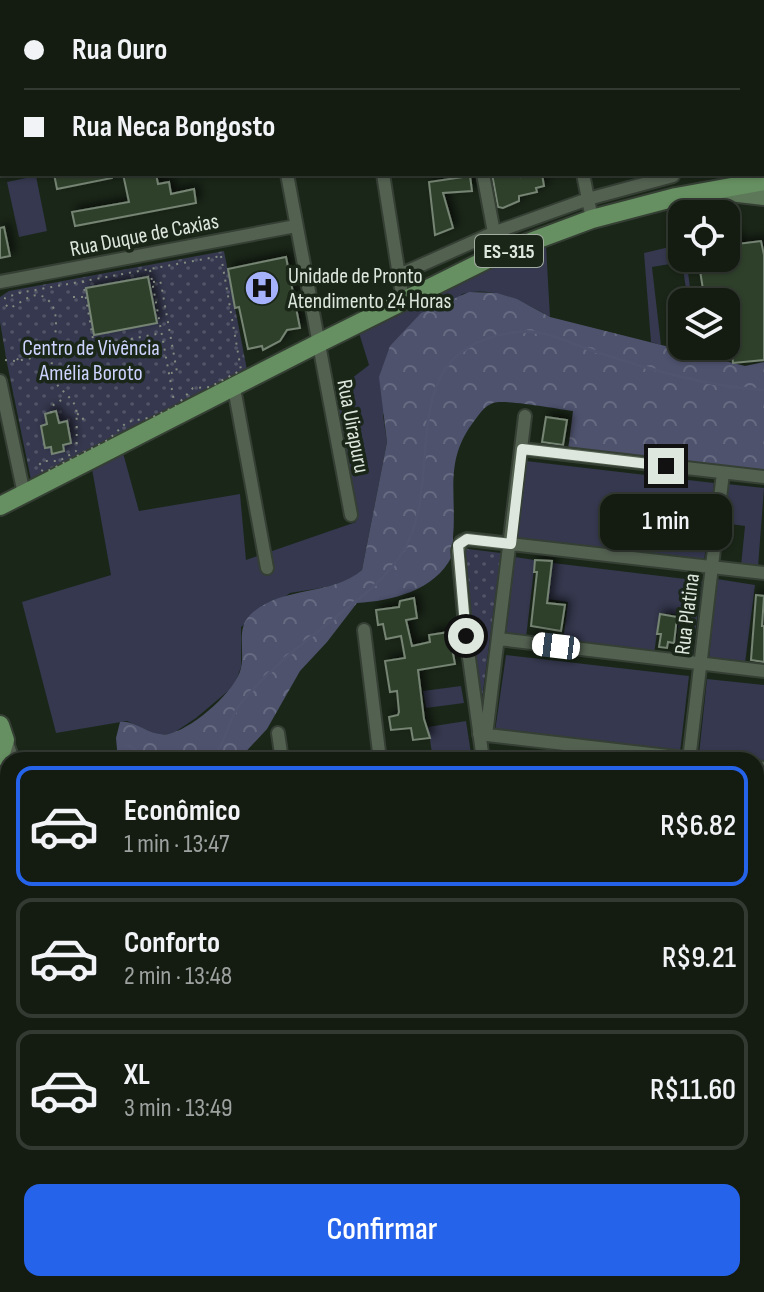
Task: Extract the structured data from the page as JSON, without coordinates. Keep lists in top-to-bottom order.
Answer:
{
  "streets": {
    "main road": ["ES-315"],
    "street": ["Rua Duque de Caxias", "Rua Uirapuru", "Rua Platina"]
  },
  "crossings": [
    ["Rua Duque de Caxias", "Rua Uirapuru"],
    ["ES-315", "Rua Uirapuru"]
  ],
  "parks": ["Centro de Vivência Amélia Boroto"],
  "places": {
    "hospital": ["Unidade de Pronto Atendimento 24 Horas"]
  },
  "page": {
    "banner": ["Rua Ouro", "Rua Neca Bongosto"],
    "bubble": "1 min",
    "list": [
      {
        "name": "Econômico",
        "note": "1 min · 13:47",
        "value": "R$6.82"
      },
      {
        "name": "Conforto",
        "note": "2 min · 13:48",
        "value": "R$9.21"
      },
      {
        "name": "XL",
        "note": "3 min · 13:49",
        "value": "R$11.60"
      }
    ],
    "buttons": "Confirmar"
  }
}
